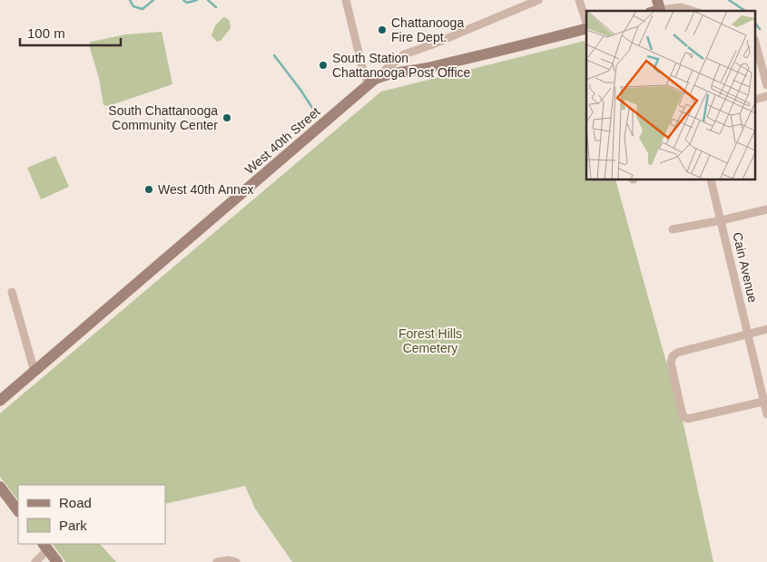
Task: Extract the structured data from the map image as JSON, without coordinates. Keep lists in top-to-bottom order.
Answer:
{
  "streets": {
    "main road": ["West 40th Street"],
    "street": ["Cain Avenue"]
  },
  "parks": ["Forest Hills Cemetery"],
  "places": [
    "Chattanooga Fire Dept.",
    "South Station Chattanooga Post Office",
    "South Chattanooga Community Center",
    "West 40th Annex"
  ],
  "legend": ["Road", "Park"],
  "scale_bar": "100 m"
}
